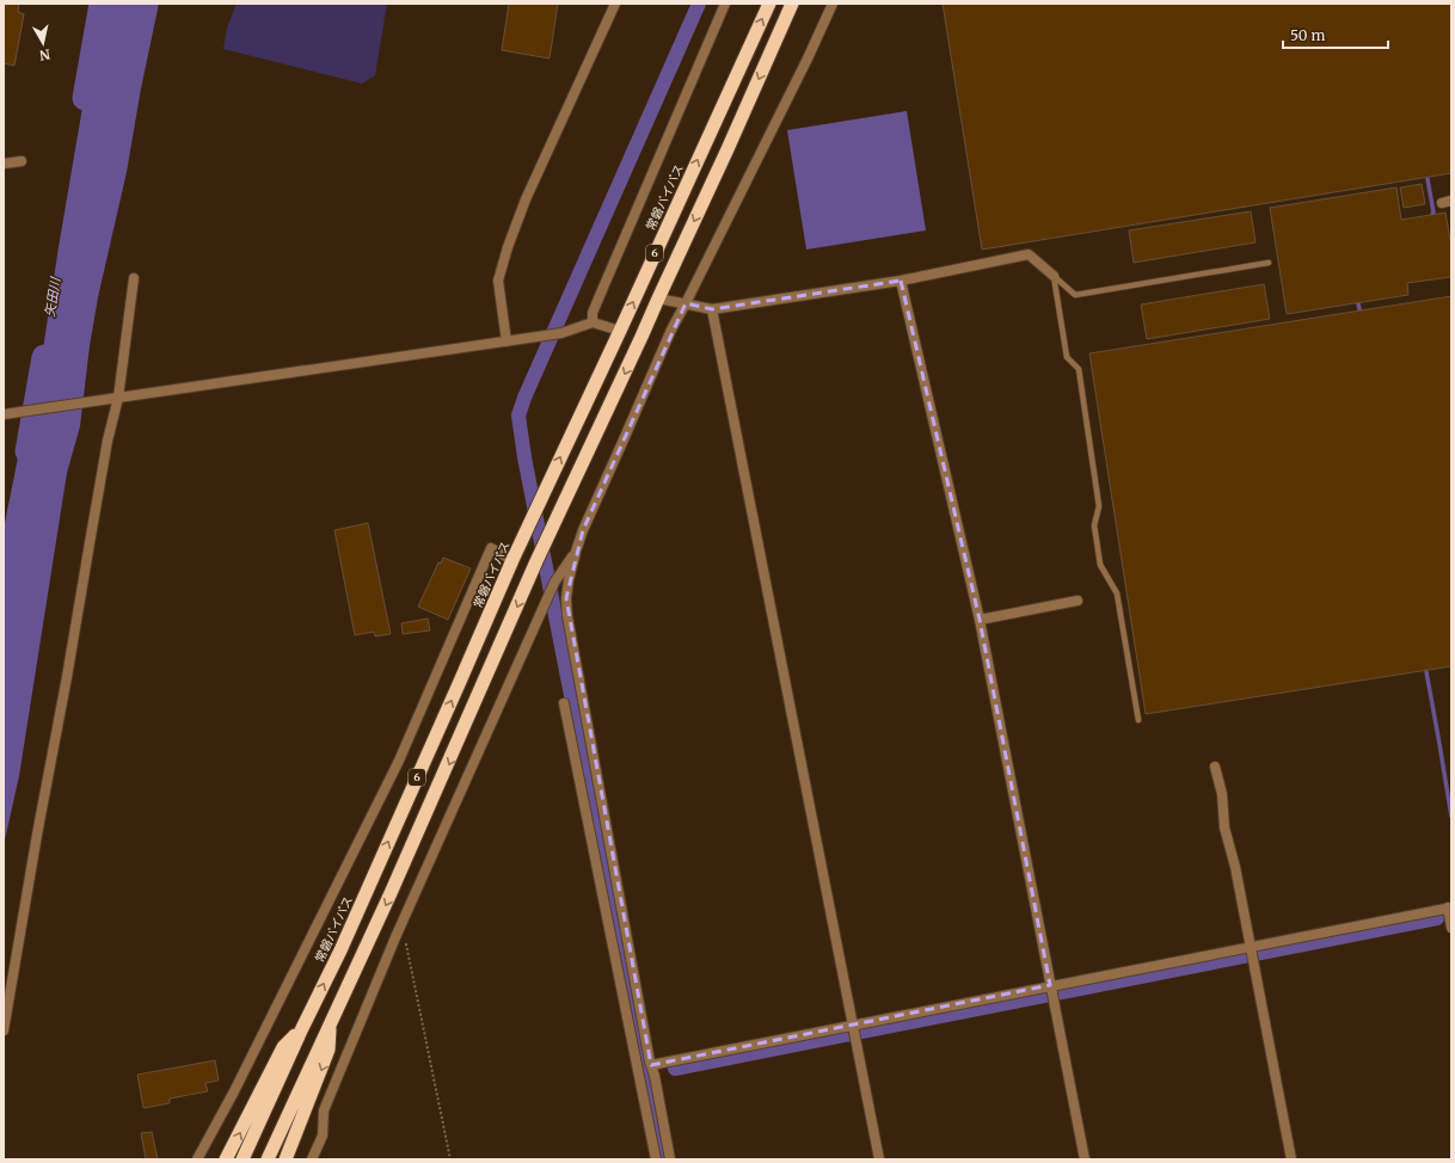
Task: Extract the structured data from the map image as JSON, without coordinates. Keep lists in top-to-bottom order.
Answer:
{
  "streets": {
    "highway": ["常磐バイパス", "6"]
  },
  "crossings": [
    ["常磐バイパス", "6"]
  ],
  "water": ["矢田川"],
  "scale_bar": "50 m",
  "north": "bottom"
}
